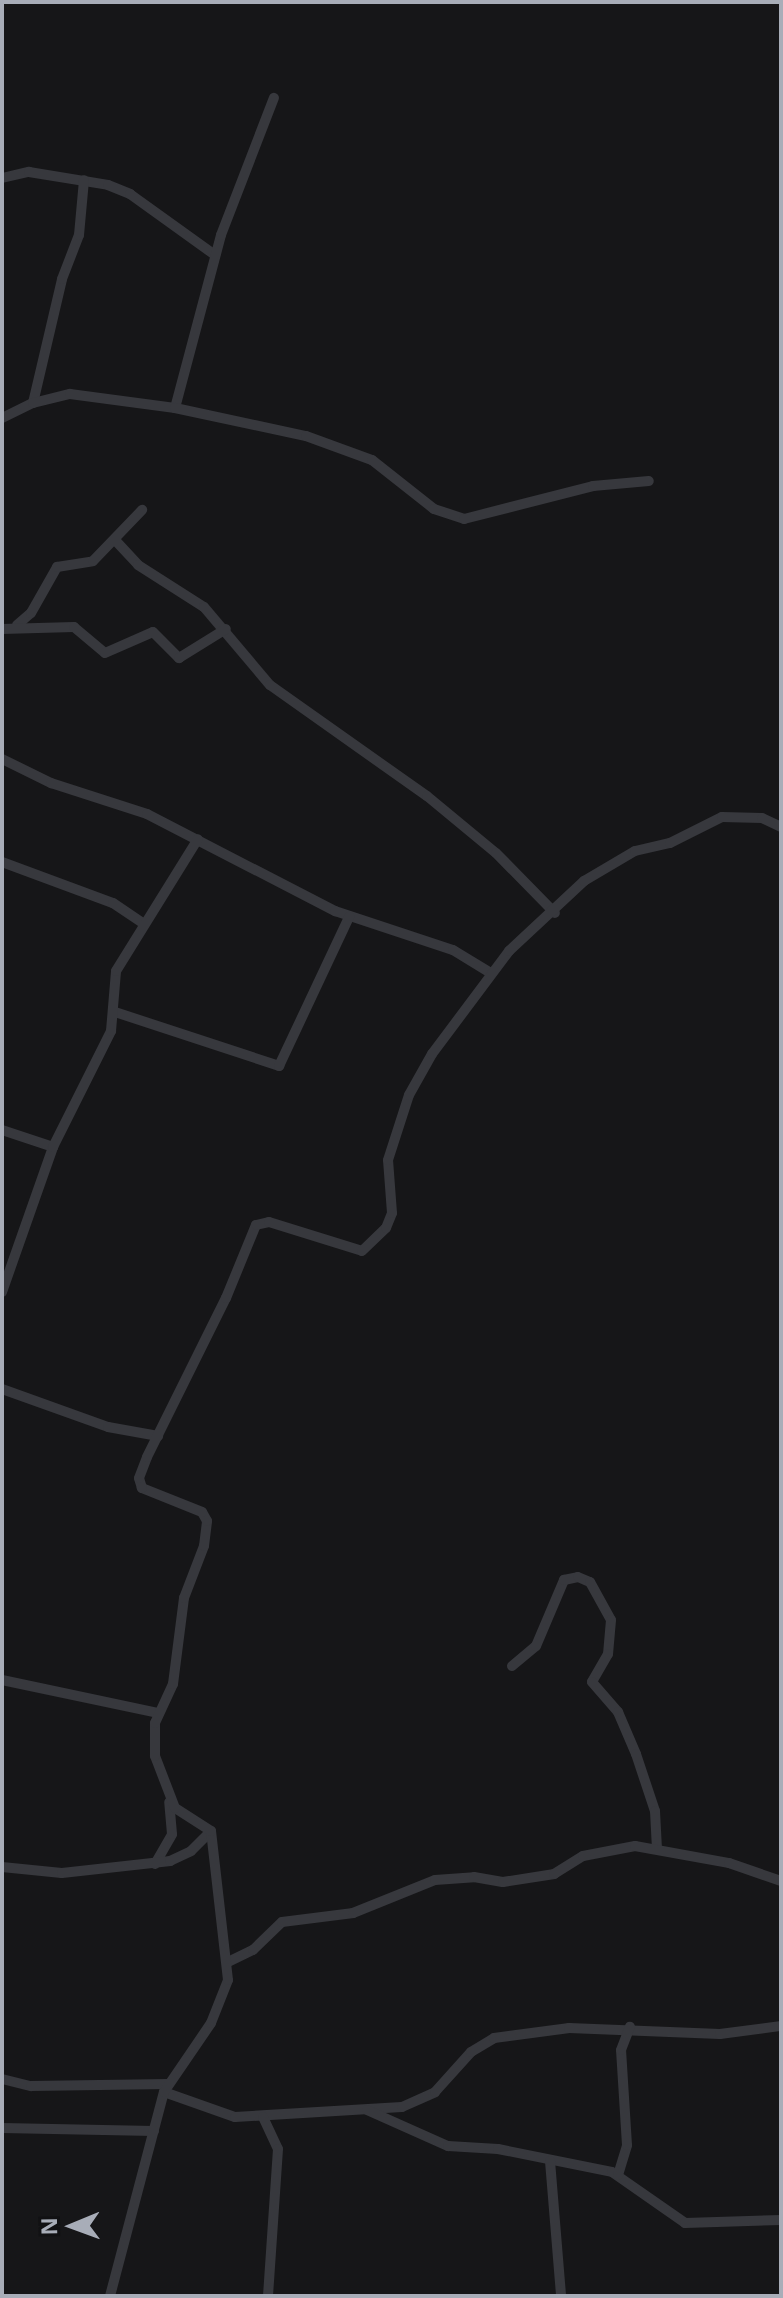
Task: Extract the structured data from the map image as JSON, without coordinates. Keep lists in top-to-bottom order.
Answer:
{
  "north": "left"
}
